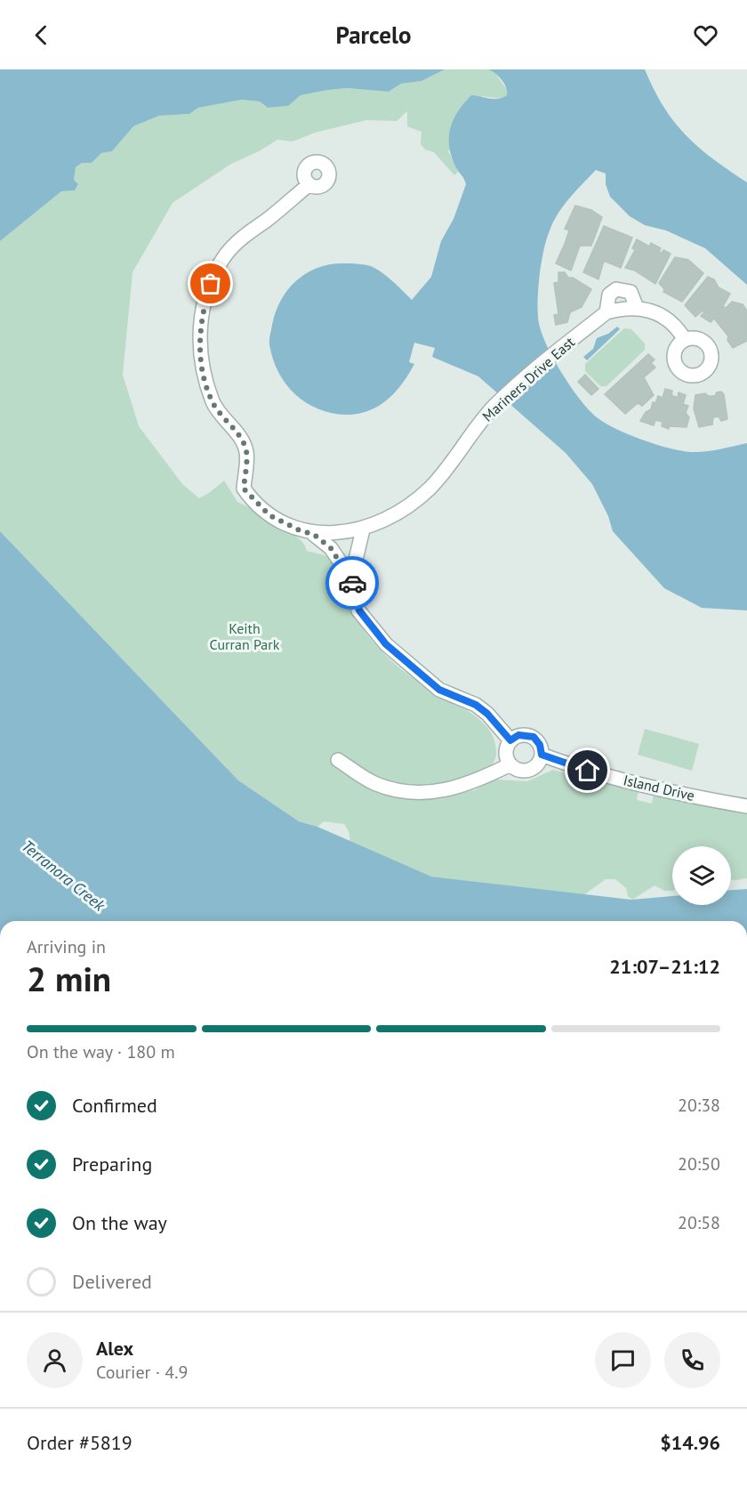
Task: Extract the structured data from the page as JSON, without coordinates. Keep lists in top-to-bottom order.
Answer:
{
  "streets": {
    "street": ["Mariners Drive East", "Island Drive"]
  },
  "water": ["Terranora Creek"],
  "parks": ["Keith Curran Park"],
  "page": {
    "header": "Parcelo",
    "heading": ["2 min", "Arriving in", "21:07–21:12"],
    "panel": [
      "Alex",
      "Courier · 4.9",
      "Order #5819",
      "$14.96"
    ],
    "bar": "On the way · 180 m",
    "list": [
      ["Confirmed", "20:38"],
      ["Preparing", "20:50"],
      ["On the way", "20:58"],
      "Delivered"
    ]
  }
}
